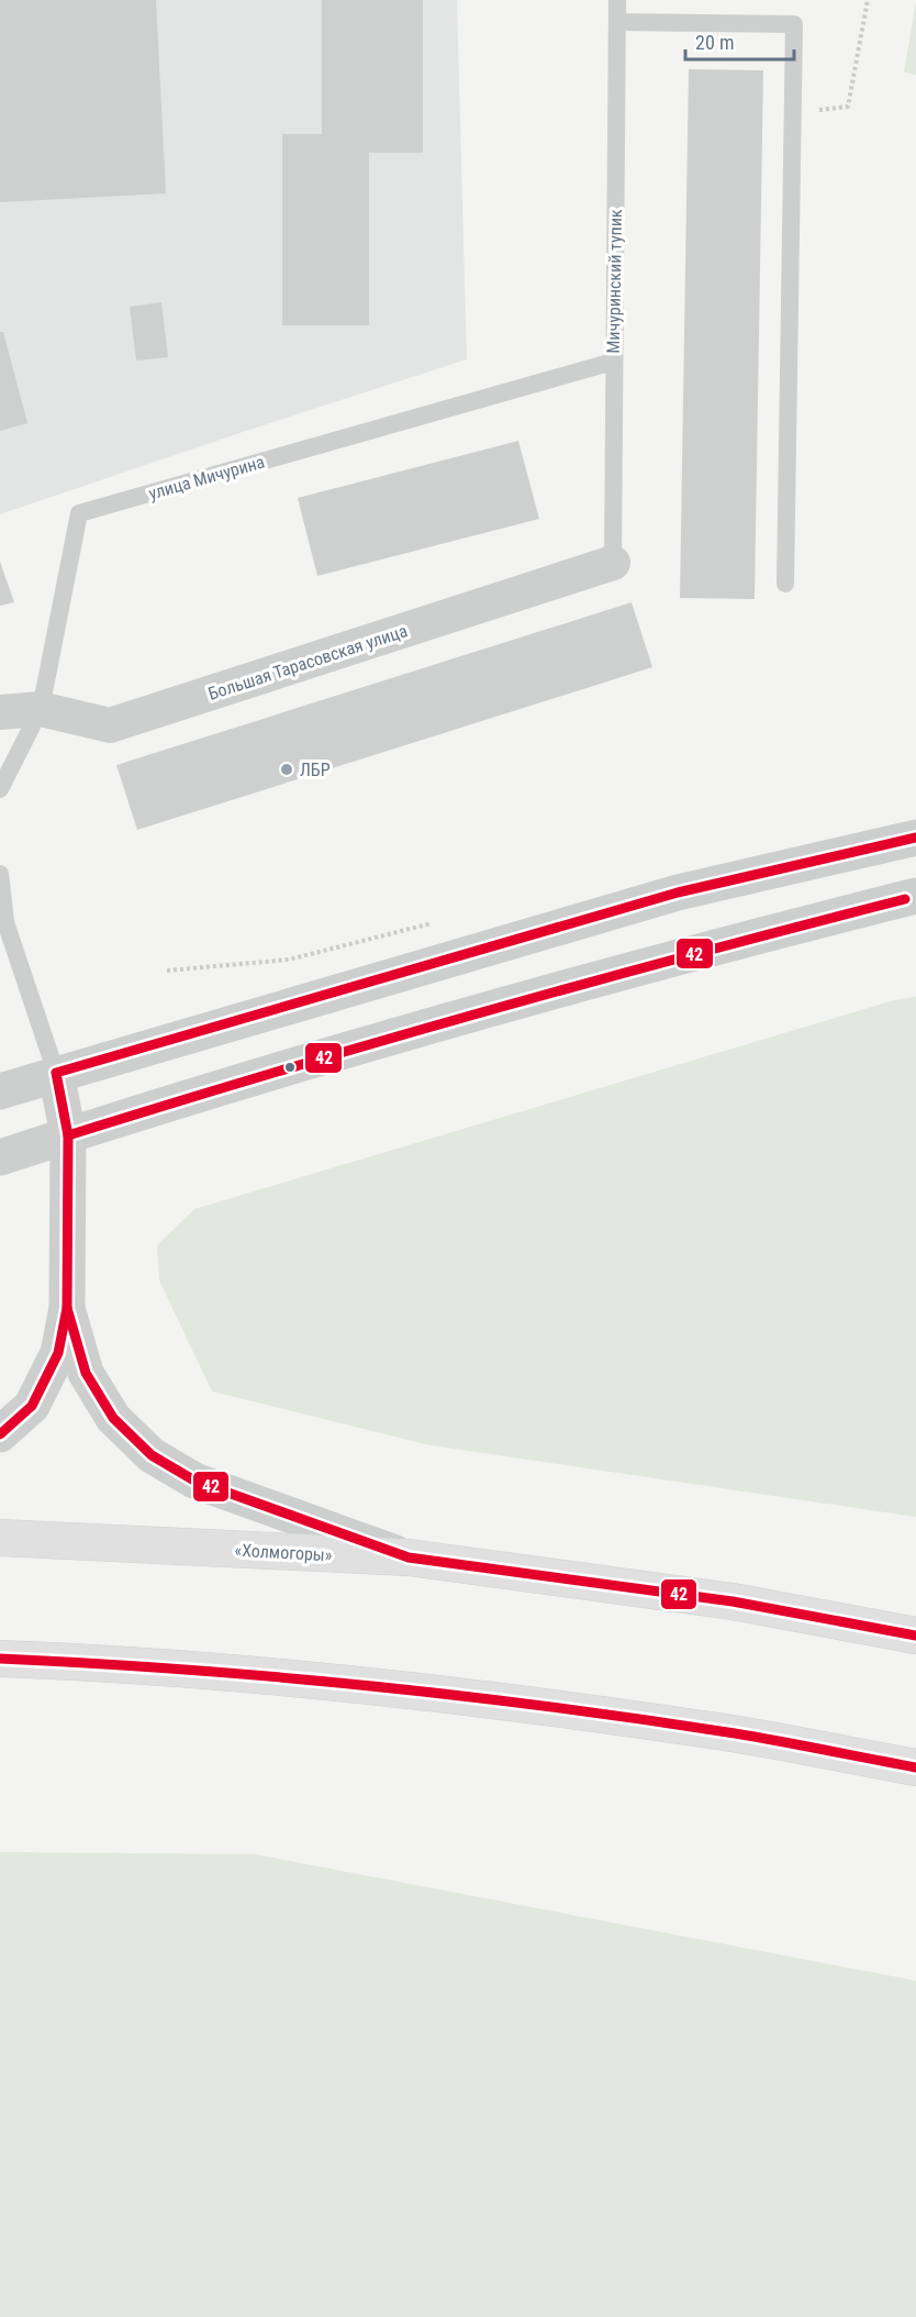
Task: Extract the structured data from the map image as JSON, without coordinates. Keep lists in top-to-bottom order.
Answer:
{
  "streets": {
    "highway": ["«Холмогоры»"],
    "street": ["Большая Тарасовская улица"],
    "lane": ["Мичуринский тупик", "улица Мичурина"]
  },
  "crossings": [
    ["Мичуринский тупик", "улица Мичурина"],
    ["Мичуринский тупик", "Большая Тарасовская улица"],
    ["улица Мичурина", "Большая Тарасовская улица"]
  ],
  "places": ["ЛБР"],
  "lines": ["transit line 42"],
  "scale_bar": "20 m"
}
